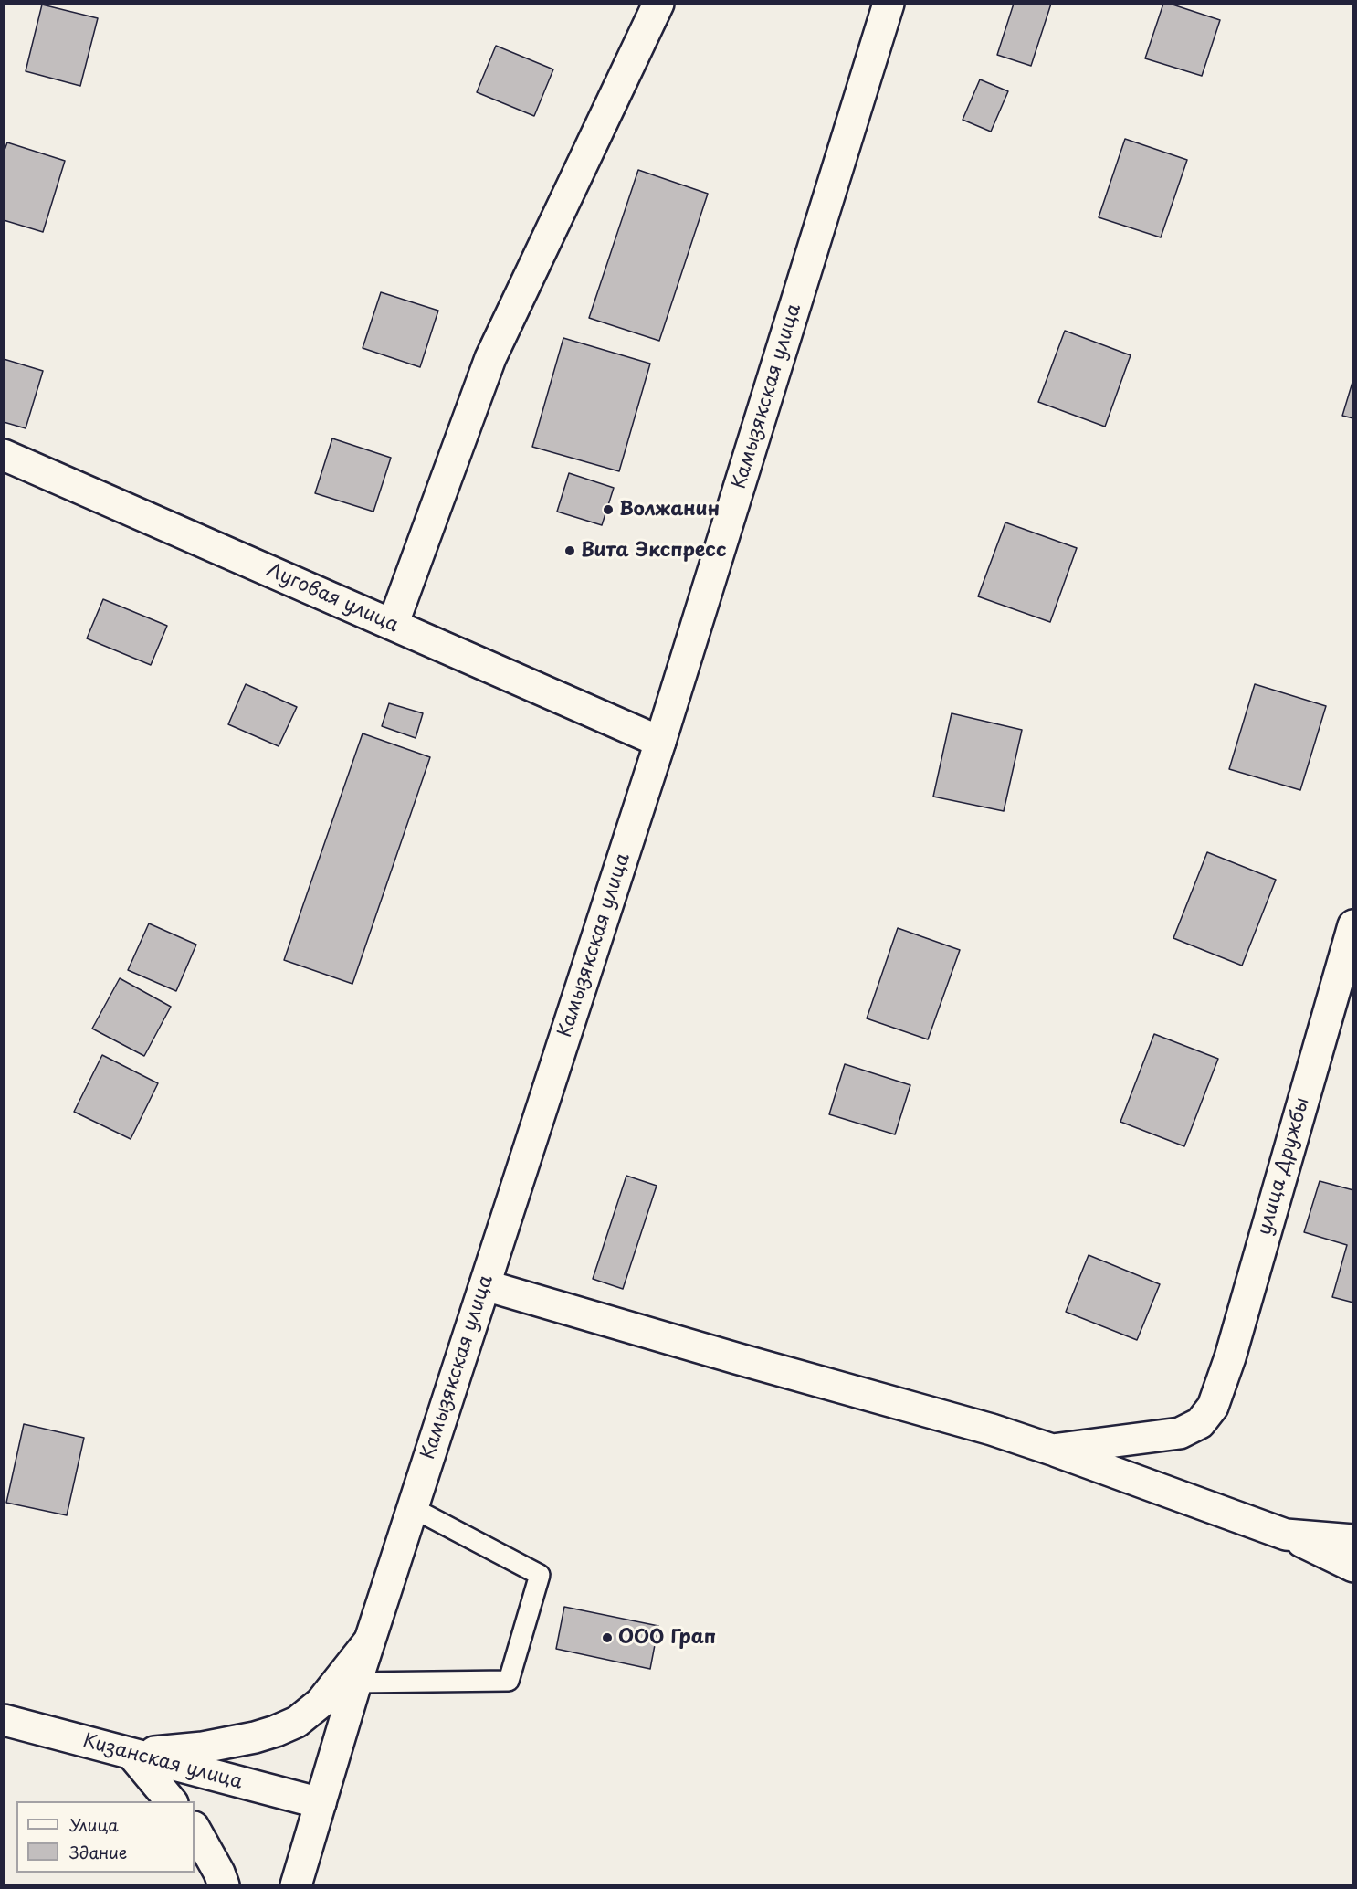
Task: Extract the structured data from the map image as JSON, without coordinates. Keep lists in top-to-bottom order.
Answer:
{
  "streets": {
    "street": [
      "Камызякская улица",
      "Луговая улица",
      "улица Дружбы",
      "Кизанская улица"
    ]
  },
  "crossings": [
    ["Камызякская улица", "Луговая улица"],
    ["Камызякская улица", "Кизанская улица"]
  ],
  "places": ["Волжанин", "Вита Экспресс", "ООО Грап"],
  "legend": ["Улица", "Здание"]
}
